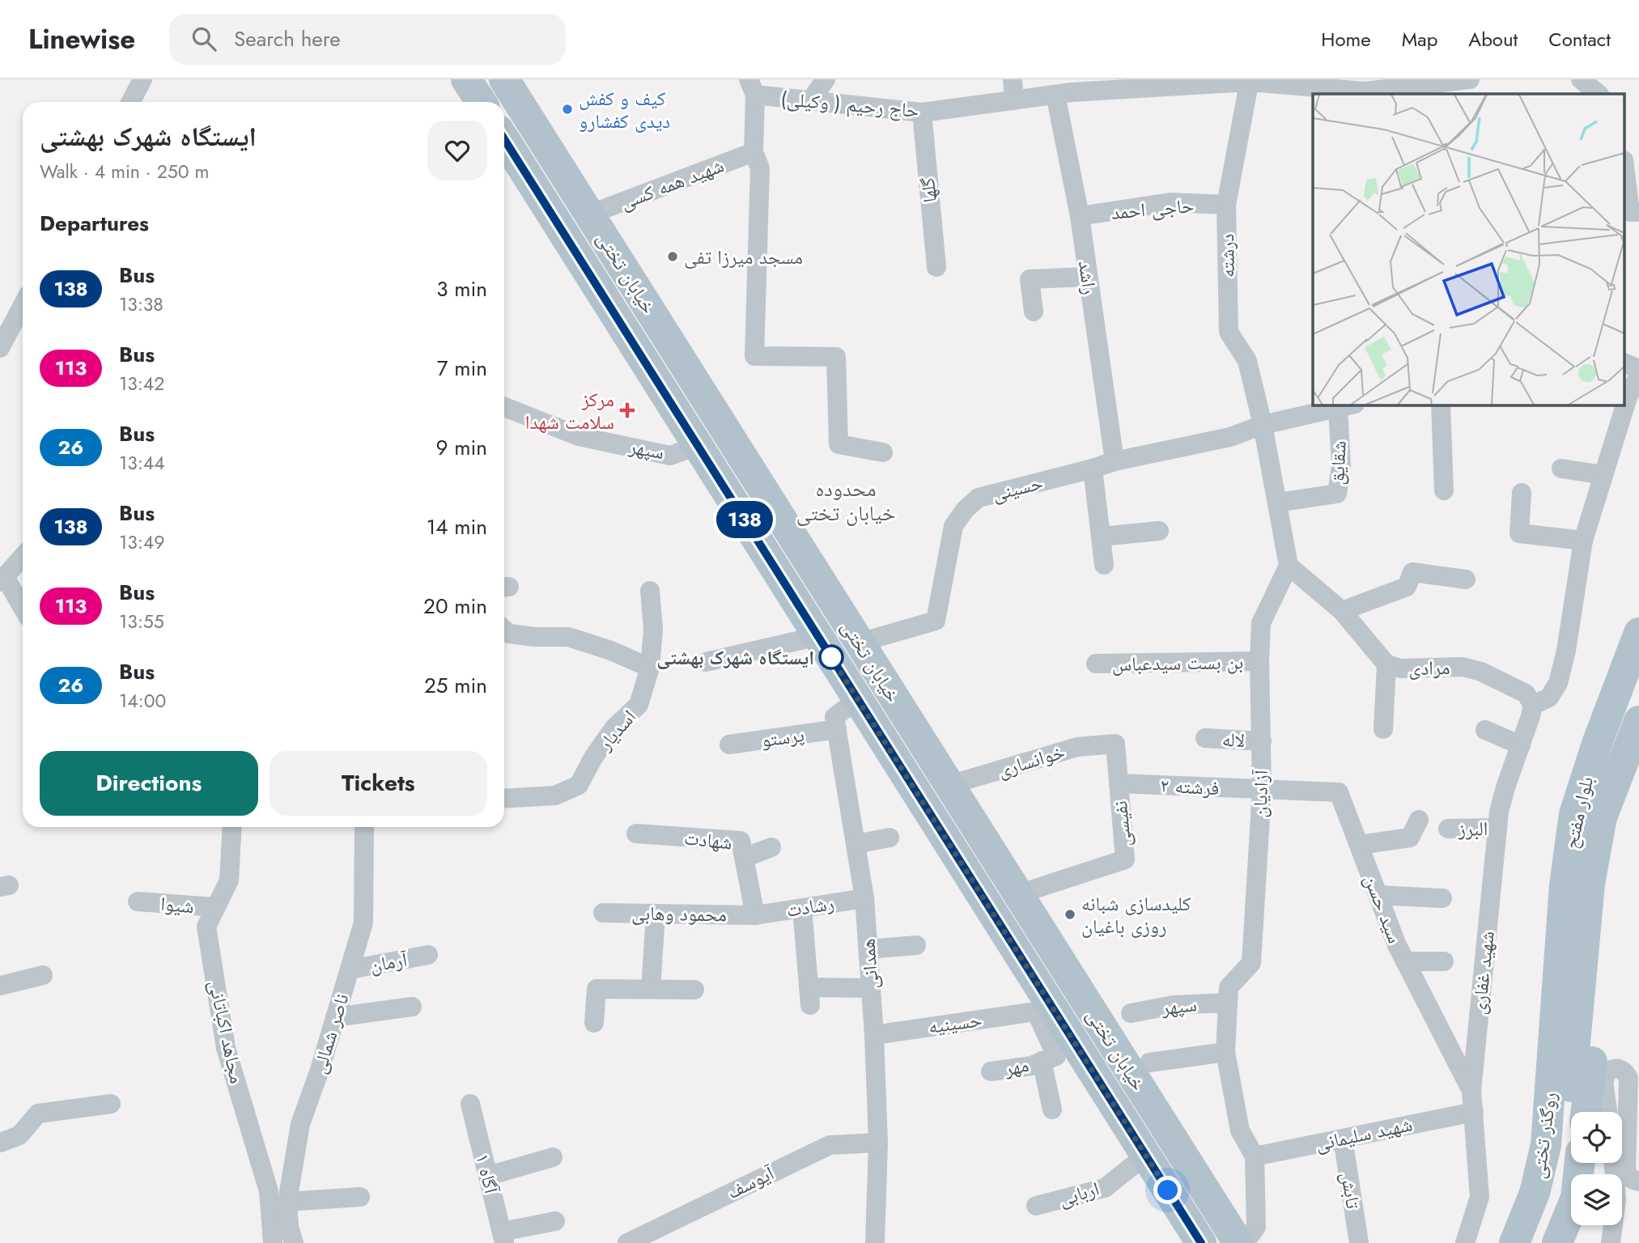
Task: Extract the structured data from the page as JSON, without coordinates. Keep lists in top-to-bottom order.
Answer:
{
  "streets": {
    "main road": ["خیابان تختی", "بلوار مفتح", "روگذر تختی"],
    "street": [
      "حاج رحیم ( وکیلی)",
      "شهید همه کسی",
      "گلها",
      "حاجی احمد",
      "درشته",
      "راشد",
      "سپهر",
      "شقایق",
      "حسینی",
      "بن بست سیدعباس",
      "مرادی",
      "اسدیار",
      "پرستو",
      "لاله",
      "خوانساری",
      "فرشته ۲",
      "آزادیان",
      "نفیسی",
      "البرز",
      "شهادت",
      "شیوا",
      "رشادت",
      "سید حسن",
      "محمود وهابی",
      "آرمان",
      "همدانی",
      "شهید غفاری",
      "حسینیه",
      "مجاهد اکباتانی",
      "ناصر شمالی",
      "مهر",
      "شهید سلیمانی",
      "آگاه ۱",
      "آیوسف",
      "تابش",
      "اربابی"
    ]
  },
  "crossings": [
    ["حاج رحیم ( وکیلی)", "گلها"],
    ["حاج رحیم ( وکیلی)", "درشته"],
    ["حاج رحیم ( وکیلی)", "راشد"],
    ["شهید همه کسی", "خیابان تختی"],
    ["حاجی احمد", "درشته"],
    ["حاجی احمد", "راشد"],
    ["درشته", "حسینی"],
    ["خیابان تختی", "سپهر"],
    ["خیابان تختی", "حسینی"],
    ["خیابان تختی", "خوانساری"],
    ["خیابان تختی", "نفیسی"],
    ["خیابان تختی", "حسینیه"],
    ["خیابان تختی", "مهر"],
    ["خیابان تختی", "اربابی"],
    ["راشد", "حسینی"],
    ["سپهر", "آزادیان"],
    ["شقایق", "حسینی"],
    ["بن بست سیدعباس", "آزادیان"],
    ["مرادی", "آزادیان"],
    ["مرادی", "شهید غفاری"],
    ["پرستو", "همدانی"],
    ["لاله", "آزادیان"],
    ["خوانساری", "نفیسی"],
    ["فرشته ۲", "آزادیان"],
    ["فرشته ۲", "نفیسی"],
    ["فرشته ۲", "سید حسن"],
    ["آزادیان", "سید حسن"],
    ["آزادیان", "شهید سلیمانی"],
    ["بلوار مفتح", "روگذر تختی"],
    ["البرز", "شهید غفاری"],
    ["شهادت", "رشادت"],
    ["شهادت", "محمود وهابی"],
    ["شیوا", "مجاهد اکباتانی"],
    ["رشادت", "محمود وهابی"],
    ["رشادت", "همدانی"],
    ["سید حسن", "شهید غفاری"],
    ["آرمان", "ناصر شمالی"],
    ["همدانی", "حسینیه"],
    ["همدانی", "آیوسف"],
    ["شهید غفاری", "شهید سلیمانی"],
    ["حسینیه", "مهر"],
    ["مجاهد اکباتانی", "ناصر شمالی"],
    ["شهید سلیمانی", "تابش"]
  ],
  "districts": ["محدوده خیابان تختی"],
  "places": {
    "other": [
      "کیف و کفش دیدی کفشارو",
      "مسجد میرزا تفی",
      "ایستگاه شهرک بهشتی",
      "کلیدسازی شبانه روزی باغیان"
    ],
    "health": ["مرکز سلامت شهدا"]
  },
  "lines": ["bus line 138"],
  "page": {
    "header": "Linewise",
    "search": "Search here",
    "nav": [
      "Home",
      "Map",
      "About",
      "Contact"
    ],
    "on_map": "138",
    "heading": [
      ["ایستگاه شهرک بهشتی", "Walk · 4 min · 250 m"],
      "Departures"
    ],
    "list": [
      {
        "mark": "138",
        "name": "Bus",
        "note": "13:38",
        "value": "3 min"
      },
      {
        "mark": "113",
        "name": "Bus",
        "note": "13:42",
        "value": "7 min"
      },
      {
        "mark": "26",
        "name": "Bus",
        "note": "13:44",
        "value": "9 min"
      },
      {
        "mark": "138",
        "name": "Bus",
        "note": "13:49",
        "value": "14 min"
      },
      {
        "mark": "113",
        "name": "Bus",
        "note": "13:55",
        "value": "20 min"
      },
      {
        "mark": "26",
        "name": "Bus",
        "note": "14:00",
        "value": "25 min"
      }
    ],
    "buttons": ["Directions", "Tickets"]
  }
}
